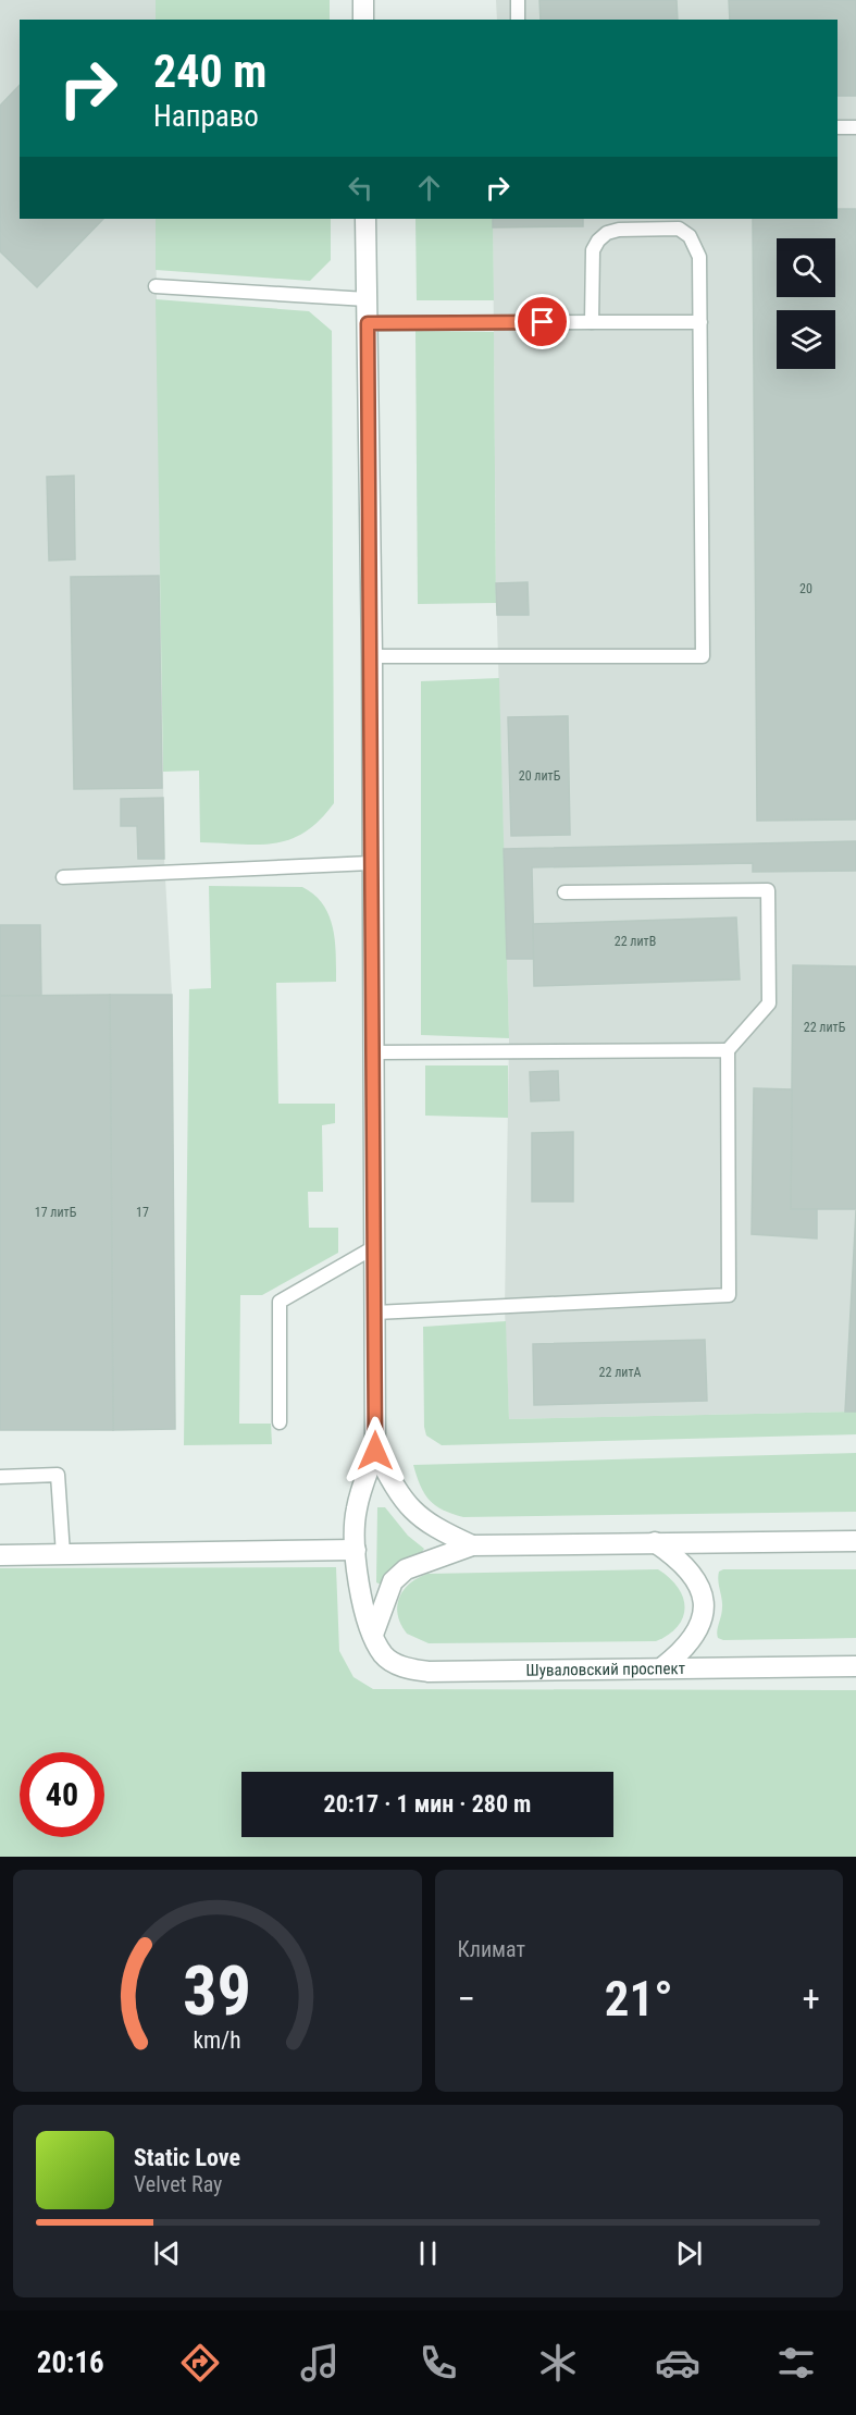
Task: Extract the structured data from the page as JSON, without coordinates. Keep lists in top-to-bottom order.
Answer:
{
  "streets": {
    "street": ["Шуваловский проспект"]
  },
  "house_numbers": [
    "20",
    "20 литБ",
    "22 литВ",
    "22 литБ",
    "17 литБ",
    "17",
    "22 литА"
  ],
  "page": {
    "turn": ["240 m", "Направо"],
    "limit": "40",
    "trip": "20:17 · 1 мин · 280 m",
    "tile": "Климат",
    "heat": ["−", "21°", "+"],
    "song": ["Static Love", "Velvet Ray"],
    "tabs": "20:16",
    "gauge": ["39", "km/h"]
  }
}
